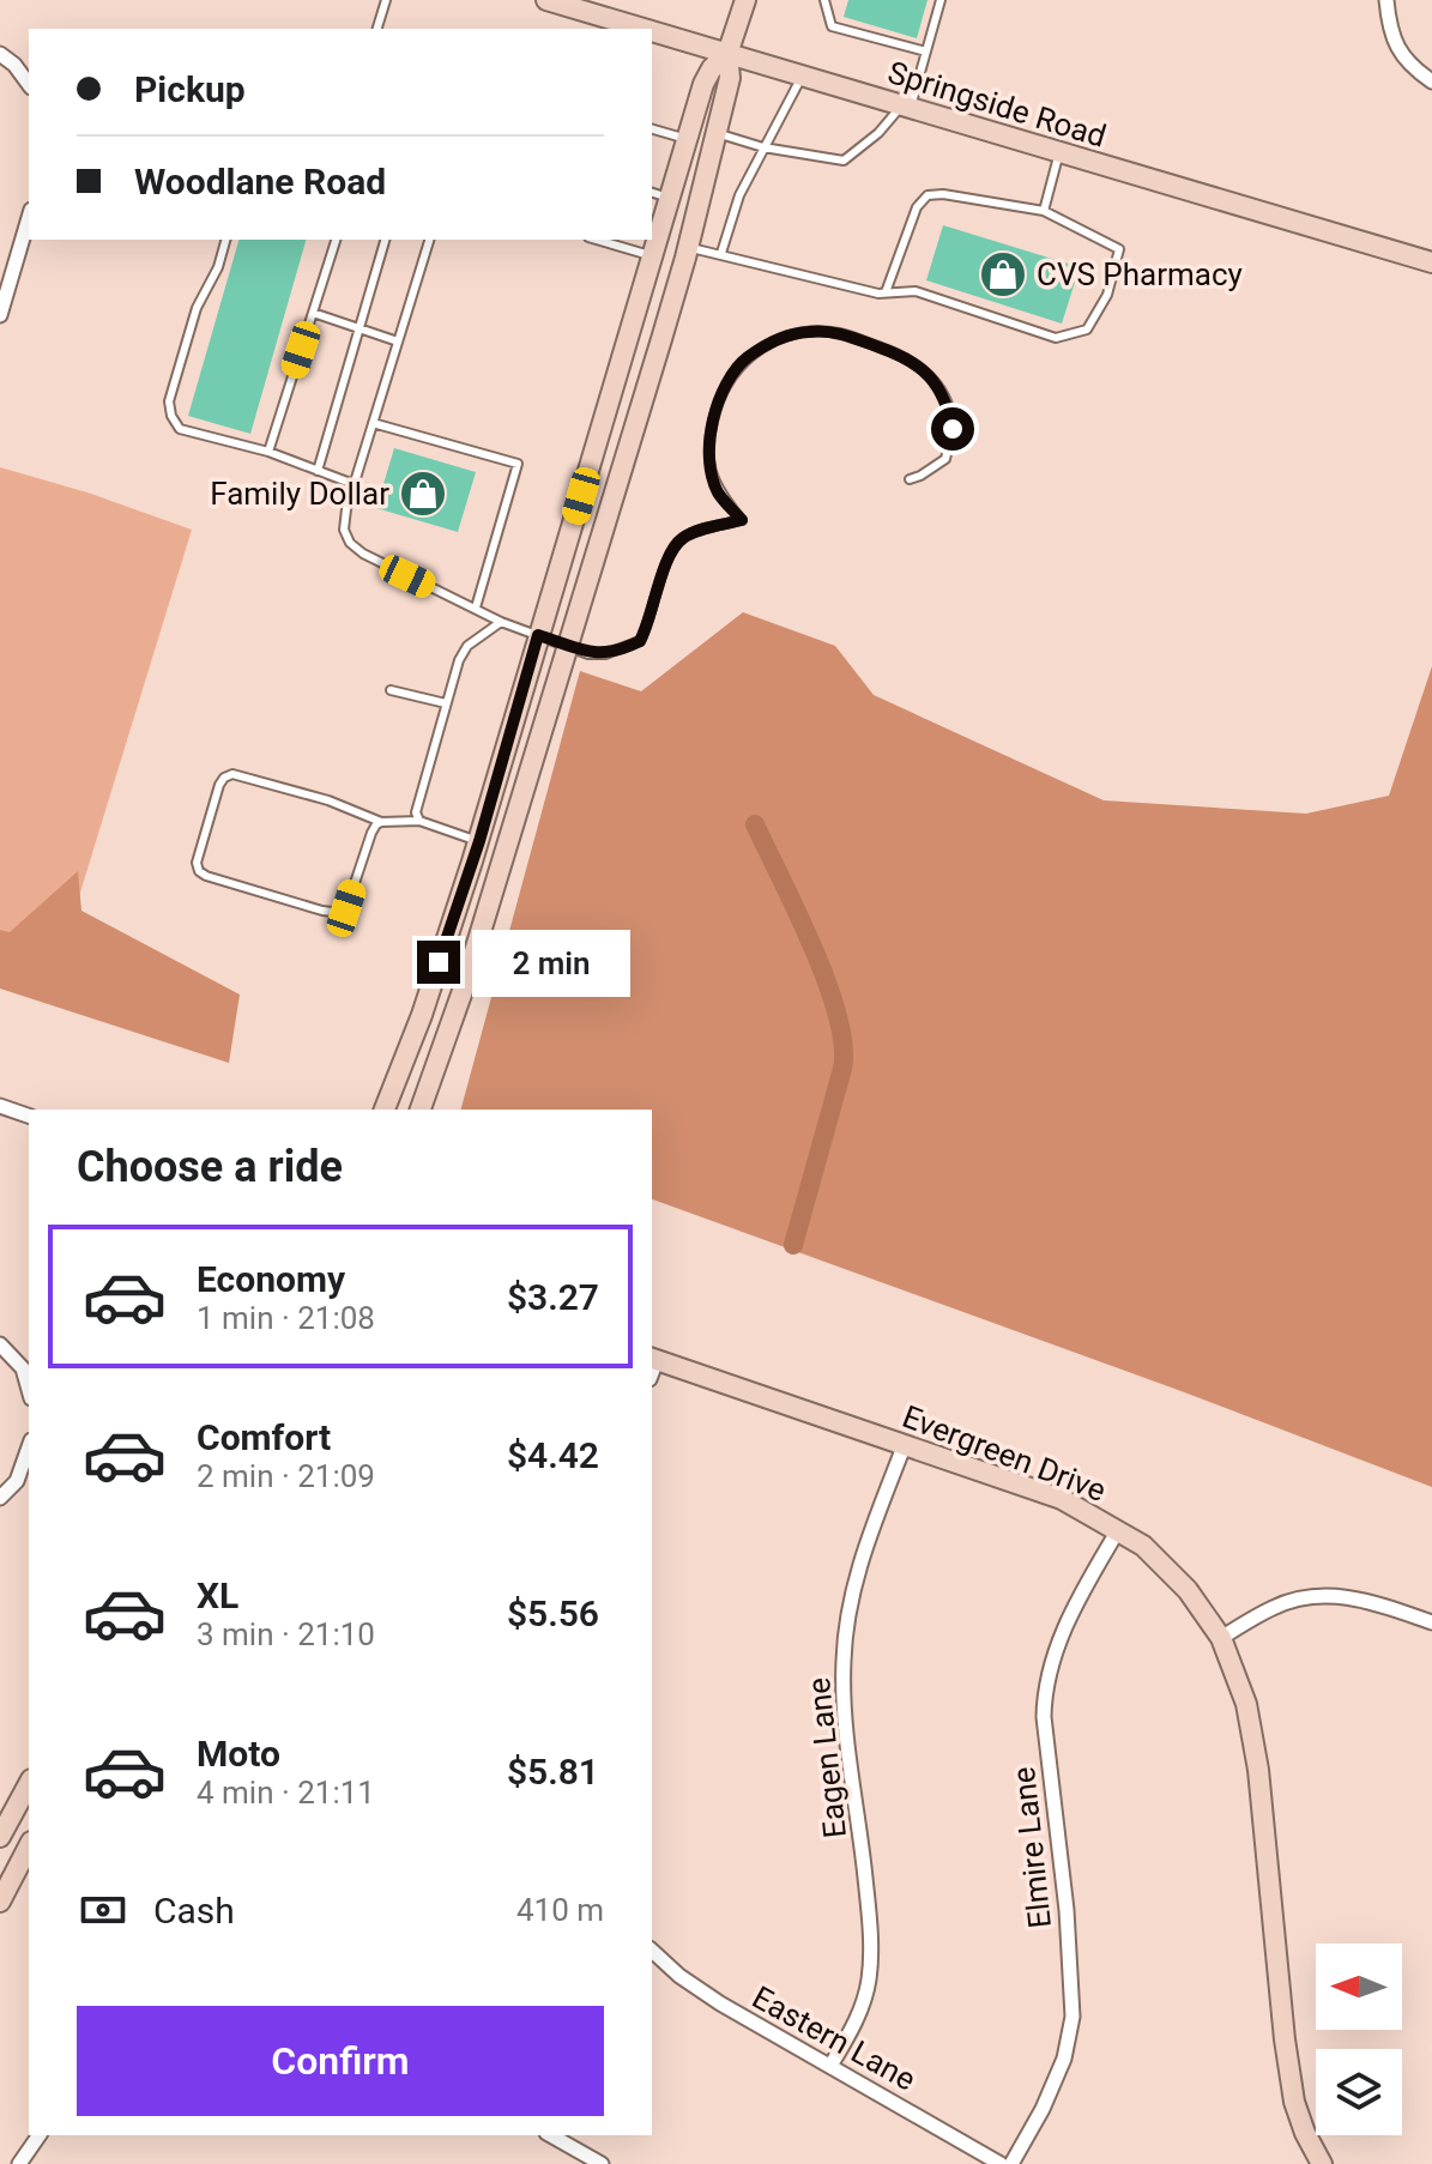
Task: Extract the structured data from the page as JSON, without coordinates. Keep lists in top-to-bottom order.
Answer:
{
  "streets": {
    "main road": ["Springside Road", "Evergreen Drive"],
    "street": ["Eagen Lane", "Elmire Lane", "Eastern Lane"]
  },
  "crossings": [
    ["Evergreen Drive", "Eagen Lane"],
    ["Evergreen Drive", "Elmire Lane"],
    ["Eagen Lane", "Eastern Lane"]
  ],
  "places": {
    "shop": ["CVS Pharmacy", "Family Dollar"]
  },
  "north": "left",
  "page": {
    "banner": ["Pickup", "Woodlane Road"],
    "bubble": "2 min",
    "heading": "Choose a ride",
    "list": [
      {
        "name": "Economy",
        "note": "1 min · 21:08",
        "value": "$3.27"
      },
      {
        "name": "Comfort",
        "note": "2 min · 21:09",
        "value": "$4.42"
      },
      {
        "name": "XL",
        "note": "3 min · 21:10",
        "value": "$5.56"
      },
      {
        "name": "Moto",
        "note": "4 min · 21:11",
        "value": "$5.81"
      }
    ],
    "pay": ["Cash", "410 m"],
    "buttons": "Confirm"
  }
}
